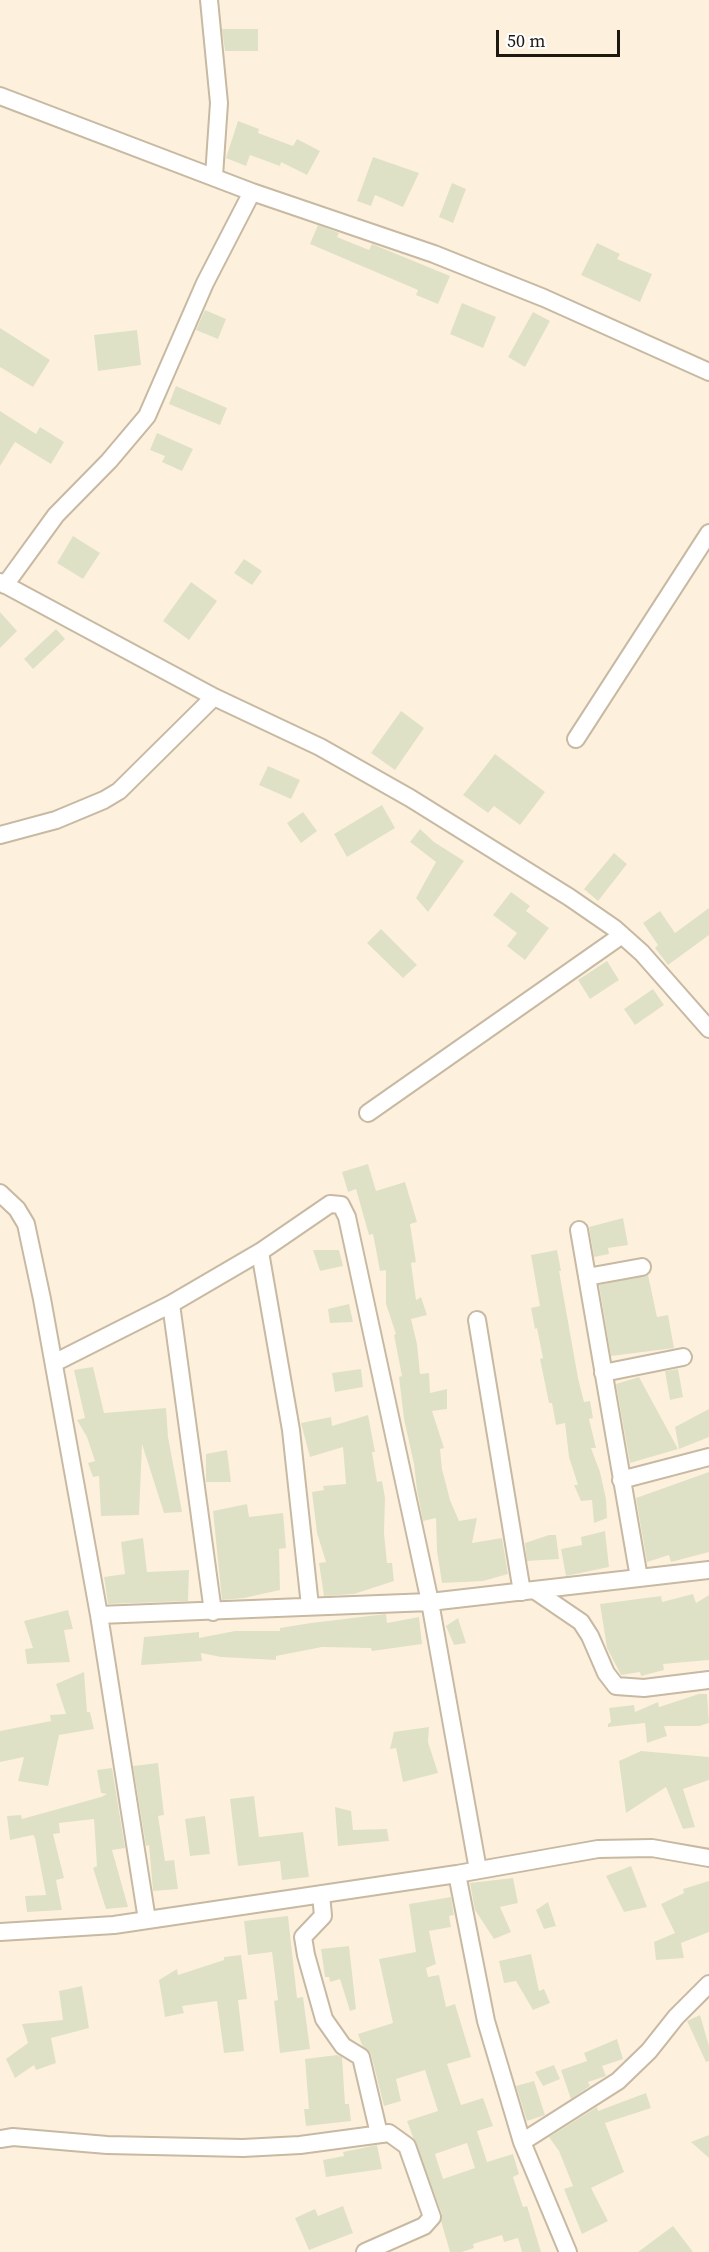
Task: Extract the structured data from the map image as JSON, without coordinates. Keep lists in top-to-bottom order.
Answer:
{
  "scale_bar": "50 m"
}
